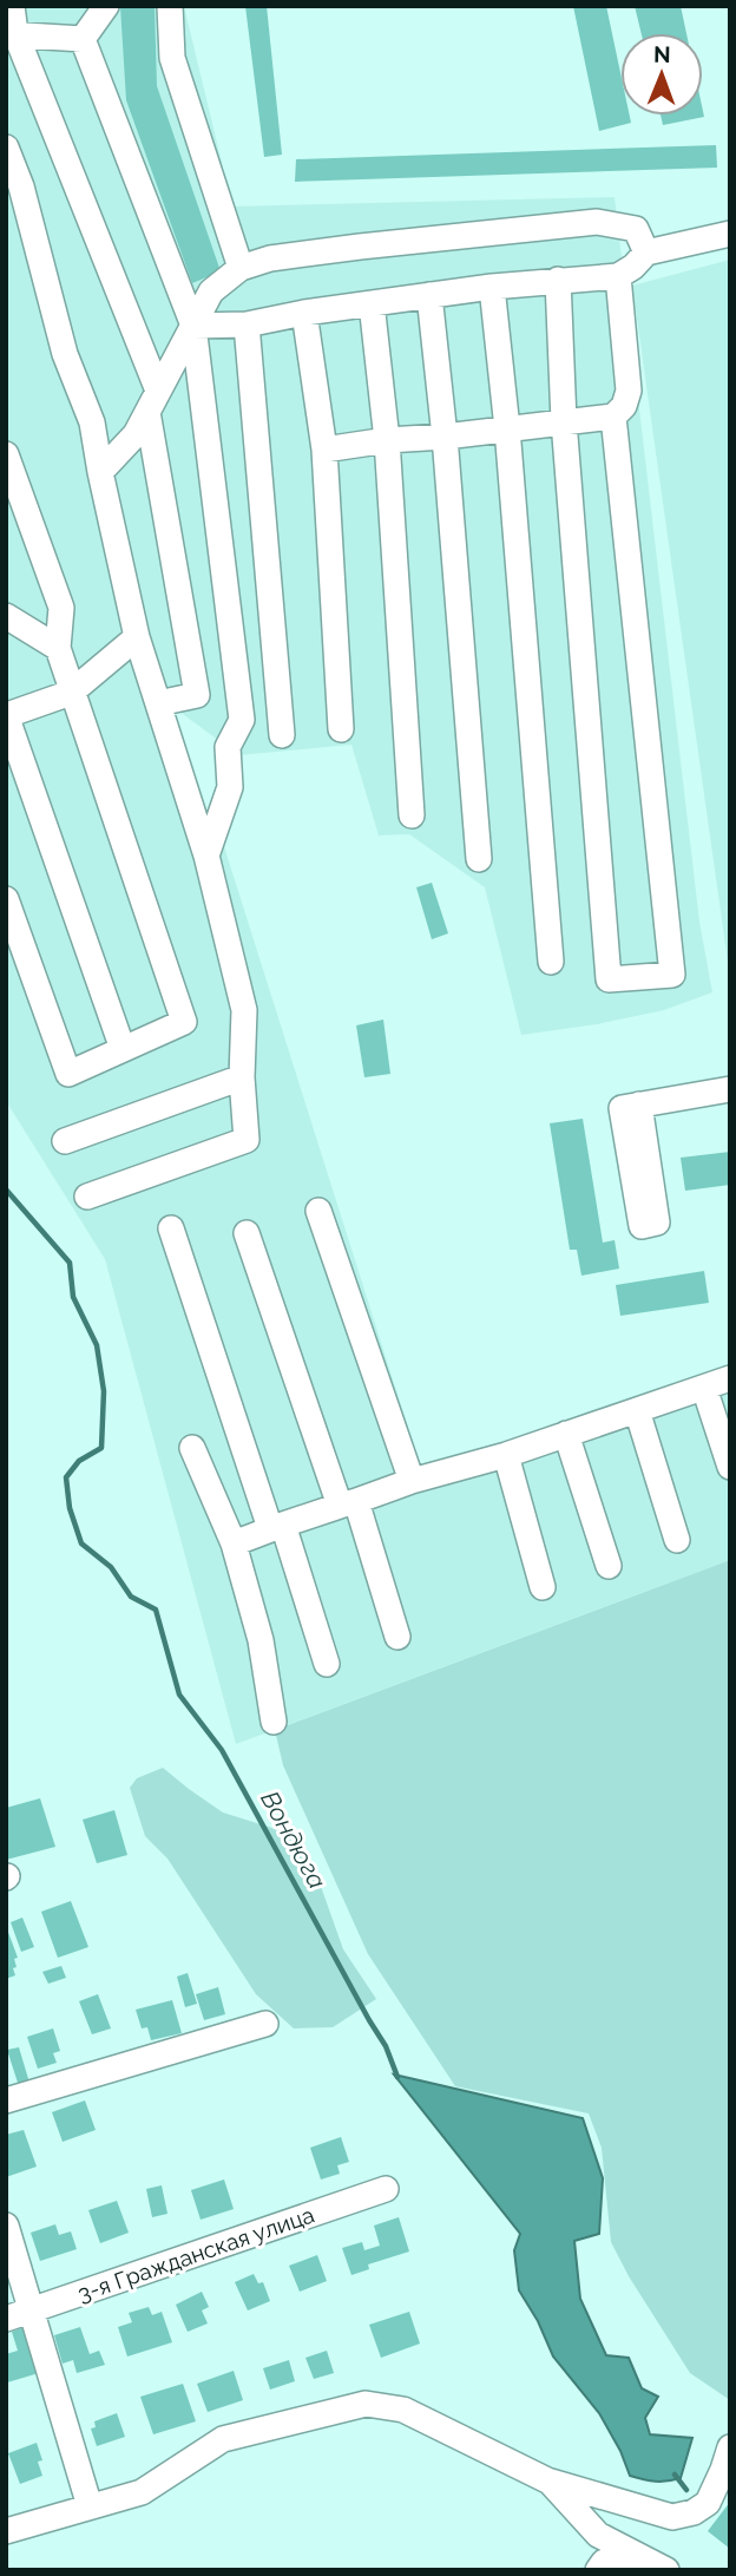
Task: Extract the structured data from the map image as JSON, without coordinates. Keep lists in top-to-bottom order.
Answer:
{
  "streets": {
    "street": ["3-я Гражданская улица"]
  },
  "water": ["Вондюга"],
  "north": "top"
}
